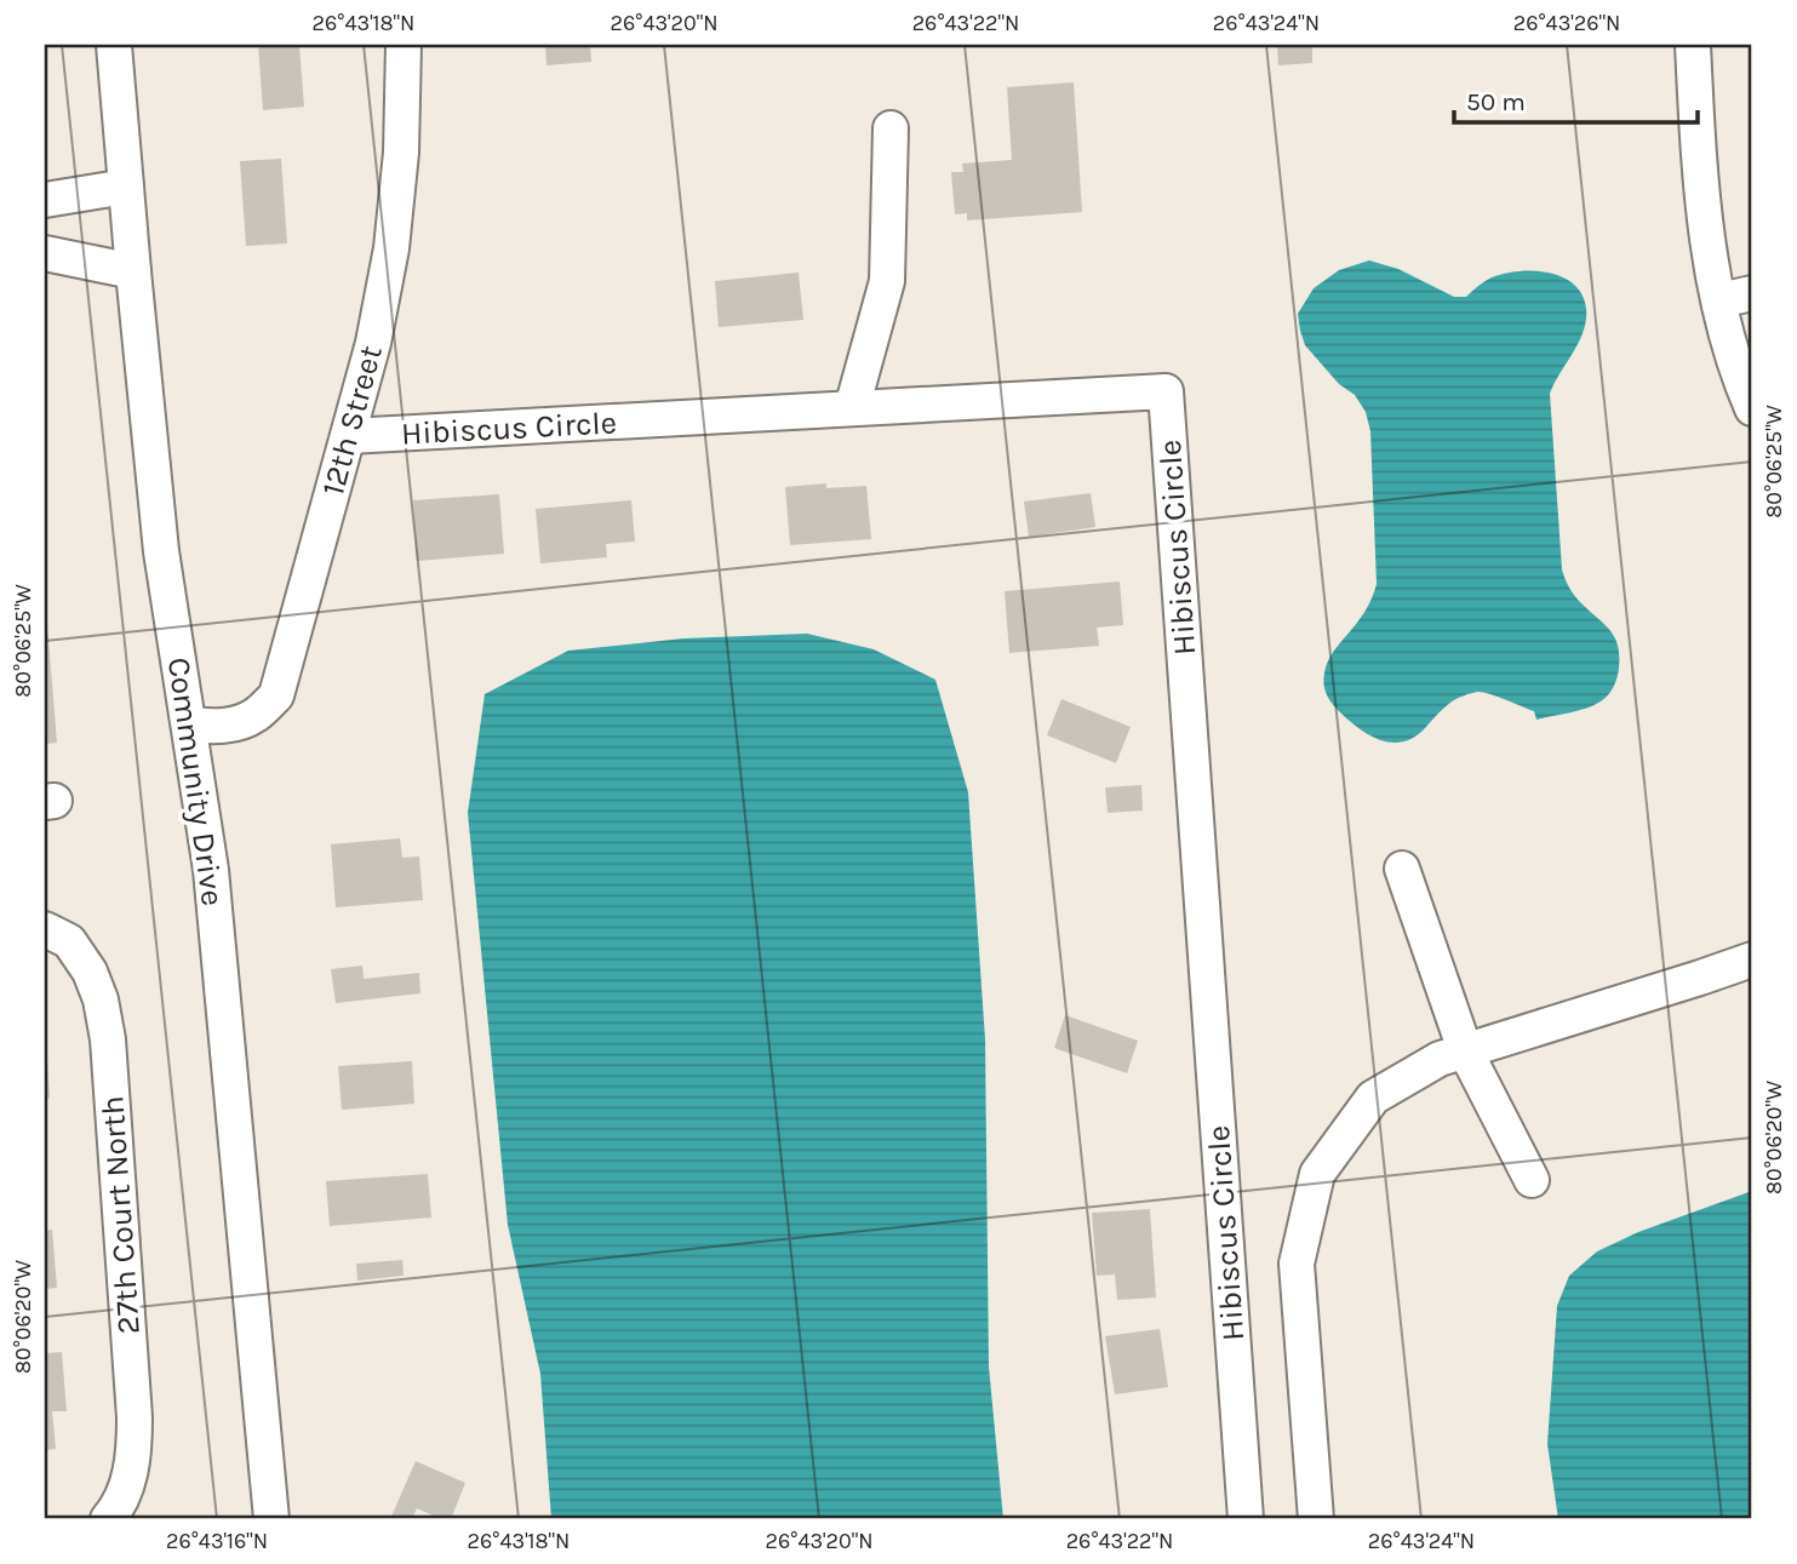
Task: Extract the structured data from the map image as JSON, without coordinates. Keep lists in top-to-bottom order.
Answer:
{
  "streets": {
    "street": [
      "12th Street",
      "Hibiscus Circle",
      "Community Drive",
      "27th Court North"
    ]
  },
  "crossings": [
    ["12th Street", "Hibiscus Circle"],
    ["12th Street", "Community Drive"]
  ],
  "scale_bar": "50 m",
  "coordinates": [
    "26°43'18\"N",
    "26°43'20\"N",
    "26°43'22\"N",
    "26°43'24\"N",
    "26°43'26\"N",
    "80°06'25\"W",
    "80°06'20\"W",
    "26°43'16\"N"
  ]
}
